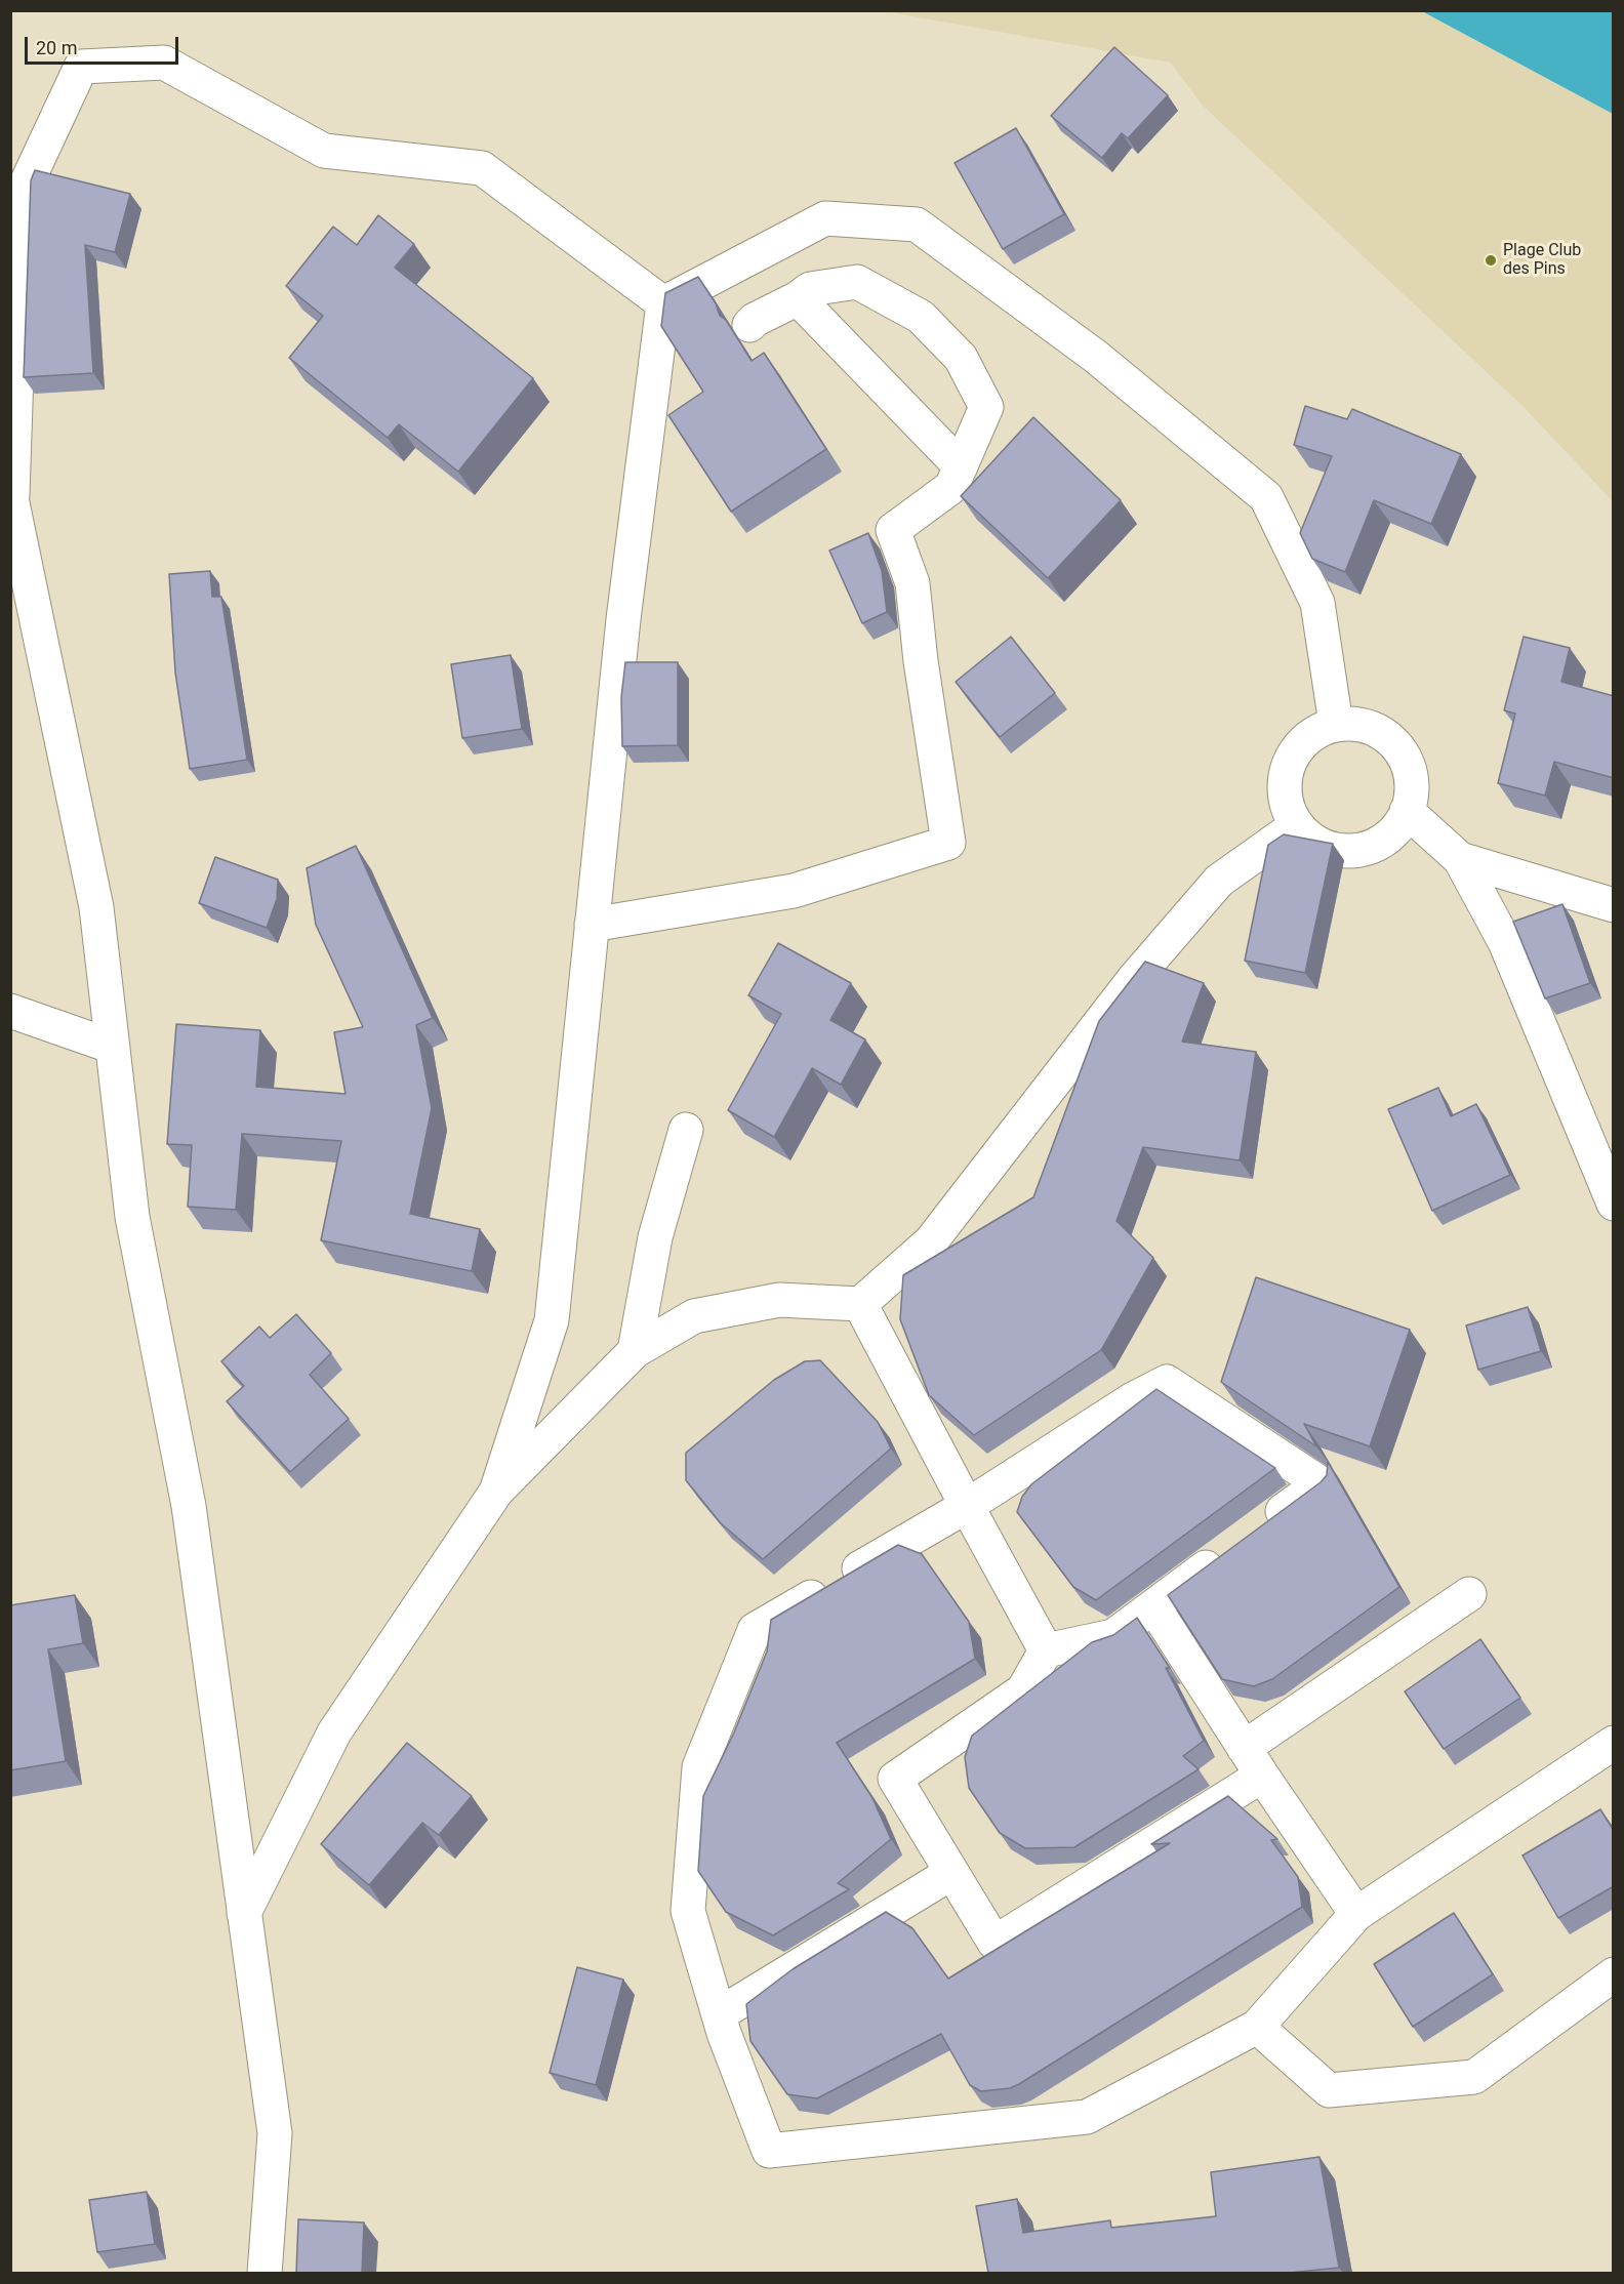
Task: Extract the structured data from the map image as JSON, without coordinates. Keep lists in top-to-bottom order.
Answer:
{
  "places": ["Plage Club des Pins"],
  "scale_bar": "20 m"
}
